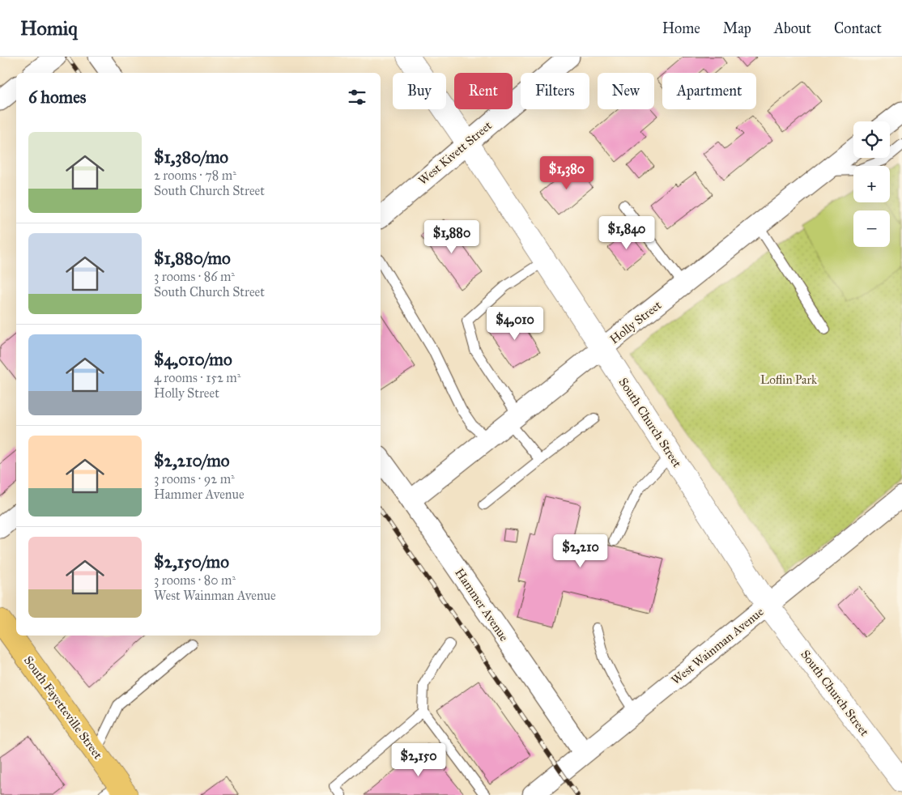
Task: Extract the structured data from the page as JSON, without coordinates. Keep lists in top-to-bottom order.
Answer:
{
  "streets": {
    "main road": ["South Fayetteville Street"],
    "street": [
      "West Kivett Street",
      "Holly Street",
      "South Church Street",
      "Hammer Avenue",
      "West Wainman Avenue"
    ]
  },
  "crossings": [
    ["West Kivett Street", "South Church Street"],
    ["Holly Street", "South Church Street"],
    ["Holly Street", "Hammer Avenue"],
    ["South Church Street", "West Wainman Avenue"],
    ["Hammer Avenue", "West Wainman Avenue"]
  ],
  "parks": ["Loflin Park"],
  "page": {
    "header": "Homiq",
    "nav": [
      "Home",
      "Map",
      "About",
      "Contact"
    ],
    "chip": [
      "Buy",
      "Rent",
      "Filters",
      "New",
      "Apartment"
    ],
    "heading": "6 homes",
    "map_buttons": ["+", "−"],
    "list": [
      {
        "name": "$1,380/mo",
        "note": "2 rooms · 78 m² · South Church Street"
      },
      {
        "name": "$1,880/mo",
        "note": "3 rooms · 86 m² · South Church Street"
      },
      {
        "name": "$4,010/mo",
        "note": "4 rooms · 152 m² · Holly Street"
      },
      {
        "name": "$2,210/mo",
        "note": "3 rooms · 92 m² · Hammer Avenue"
      },
      {
        "name": "$2,150/mo",
        "note": "3 rooms · 80 m² · West Wainman Avenue"
      }
    ],
    "price": [
      "$1,380",
      "$1,840",
      "$1,880",
      "$4,010",
      "$2,210",
      "$2,150"
    ]
  }
}
